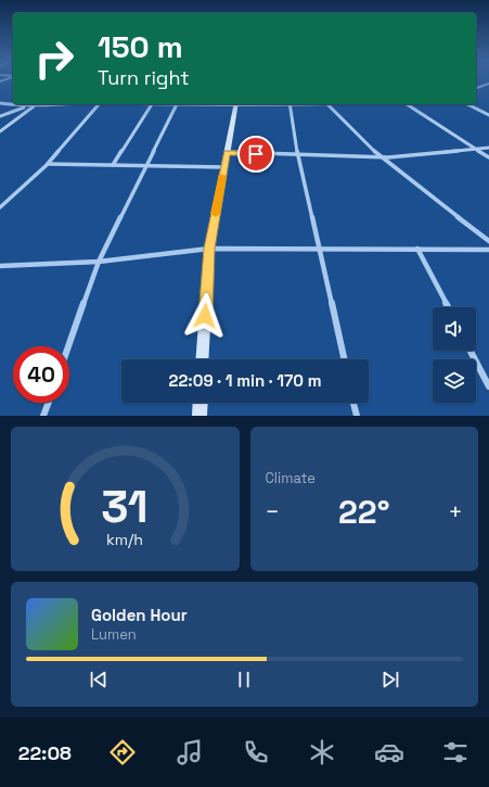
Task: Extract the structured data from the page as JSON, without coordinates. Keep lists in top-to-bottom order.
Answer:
{
  "page": {
    "turn": ["150 m", "Turn right"],
    "limit": "40",
    "trip": "22:09 · 1 min · 170 m",
    "tile": "Climate",
    "heat": ["−", "22°", "+"],
    "song": ["Golden Hour", "Lumen"],
    "tabs": "22:08",
    "gauge": ["31", "km/h"]
  }
}
